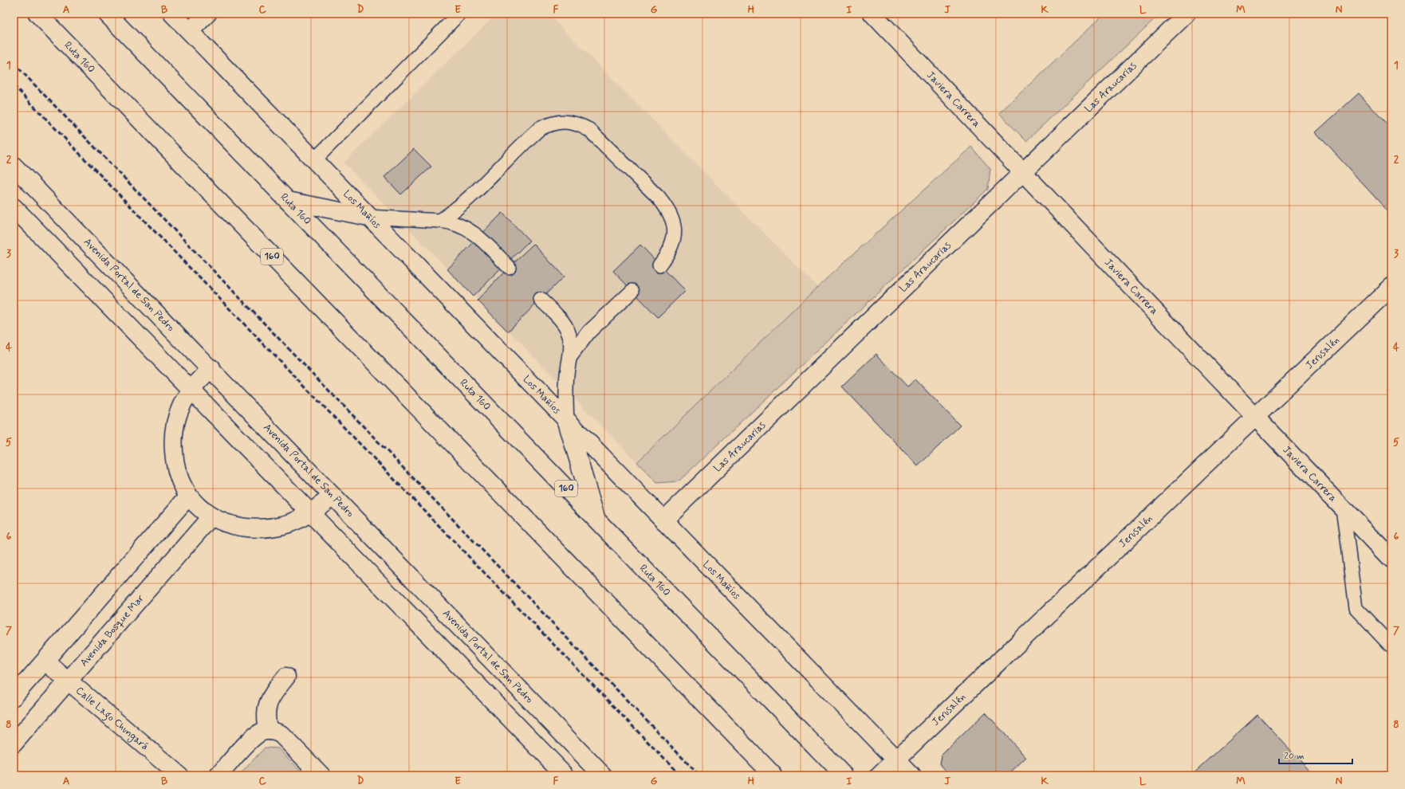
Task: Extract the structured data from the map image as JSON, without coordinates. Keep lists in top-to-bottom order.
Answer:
{
  "streets": {
    "main road": [
      "Ruta 160",
      "Las Araucarias",
      "Javiera Carrera",
      "Los Mañíos",
      "160",
      "Avenida Portal de San Pedro",
      "Jerusalén",
      "Avenida Bosque Mar",
      "Calle Lago Chungará"
    ]
  },
  "crossings": [
    ["Las Araucarias", "Javiera Carrera"],
    ["Las Araucarias", "Los Mañíos"],
    ["Javiera Carrera", "Jerusalén"],
    ["Los Mañíos", "Jerusalén"],
    ["Avenida Bosque Mar", "Calle Lago Chungará"]
  ],
  "scale_bar": "20 m",
  "grid": {
    "columns": [
      "A",
      "B",
      "C",
      "D",
      "E",
      "F",
      "G",
      "H",
      "I",
      "J",
      "K",
      "L",
      "M",
      "N"
    ],
    "rows": [
      "1",
      "2",
      "3",
      "4",
      "5",
      "6",
      "7",
      "8"
    ]
  }
}
